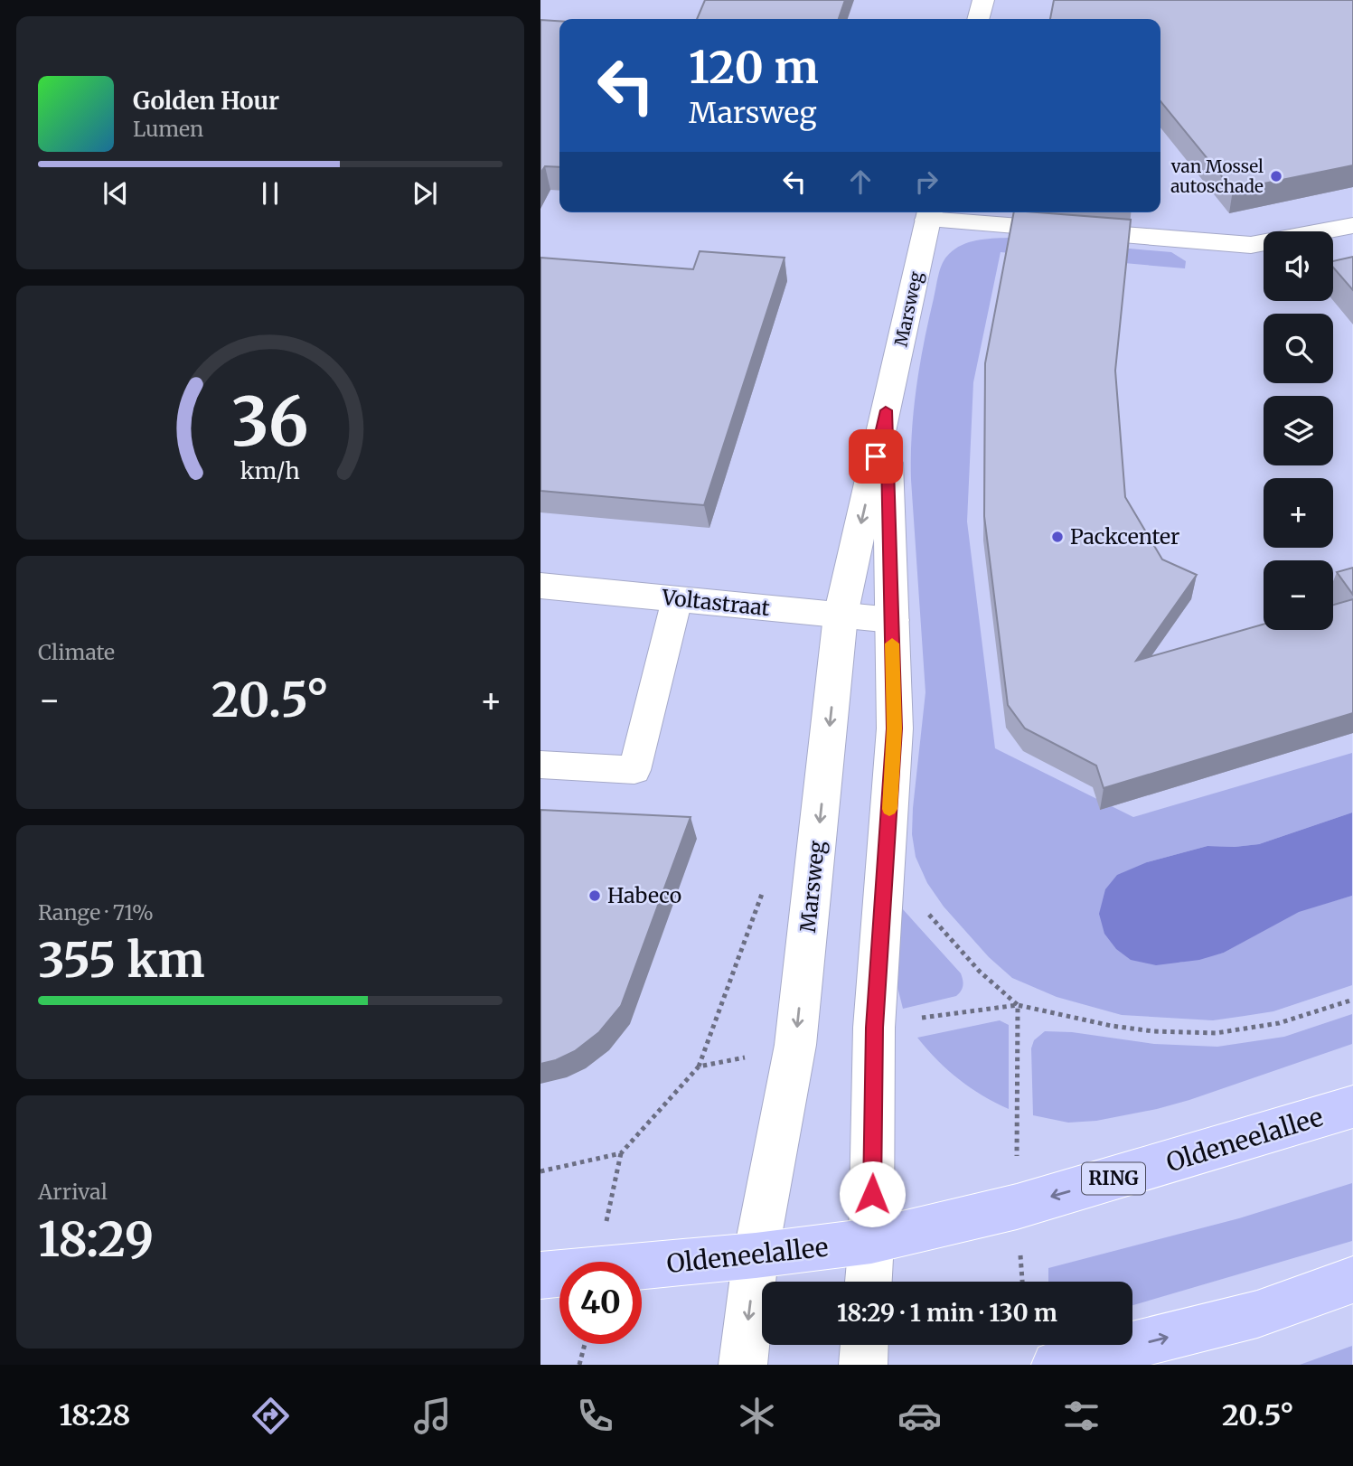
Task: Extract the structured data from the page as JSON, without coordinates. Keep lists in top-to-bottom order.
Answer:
{
  "streets": {
    "main road": ["Oldeneelallee", "RING"],
    "street": ["Marsweg", "Voltastraat"]
  },
  "crossings": [
    ["Marsweg", "Voltastraat"],
    ["Marsweg", "Oldeneelallee"]
  ],
  "places": ["van Mossel autoschade", "Packcenter", "Habeco"],
  "page": {
    "turn": ["120 m", "Marsweg"],
    "song": ["Golden Hour", "Lumen"],
    "map_buttons": ["+", "−"],
    "tile": [
      "Climate",
      ["Range · 71%", "355 km"],
      ["Arrival", "18:29"]
    ],
    "heat": ["−", "20.5°", "+"],
    "limit": "40",
    "trip": "18:29 · 1 min · 130 m",
    "tabs": ["18:28", "20.5°"],
    "gauge": ["36", "km/h"]
  }
}
